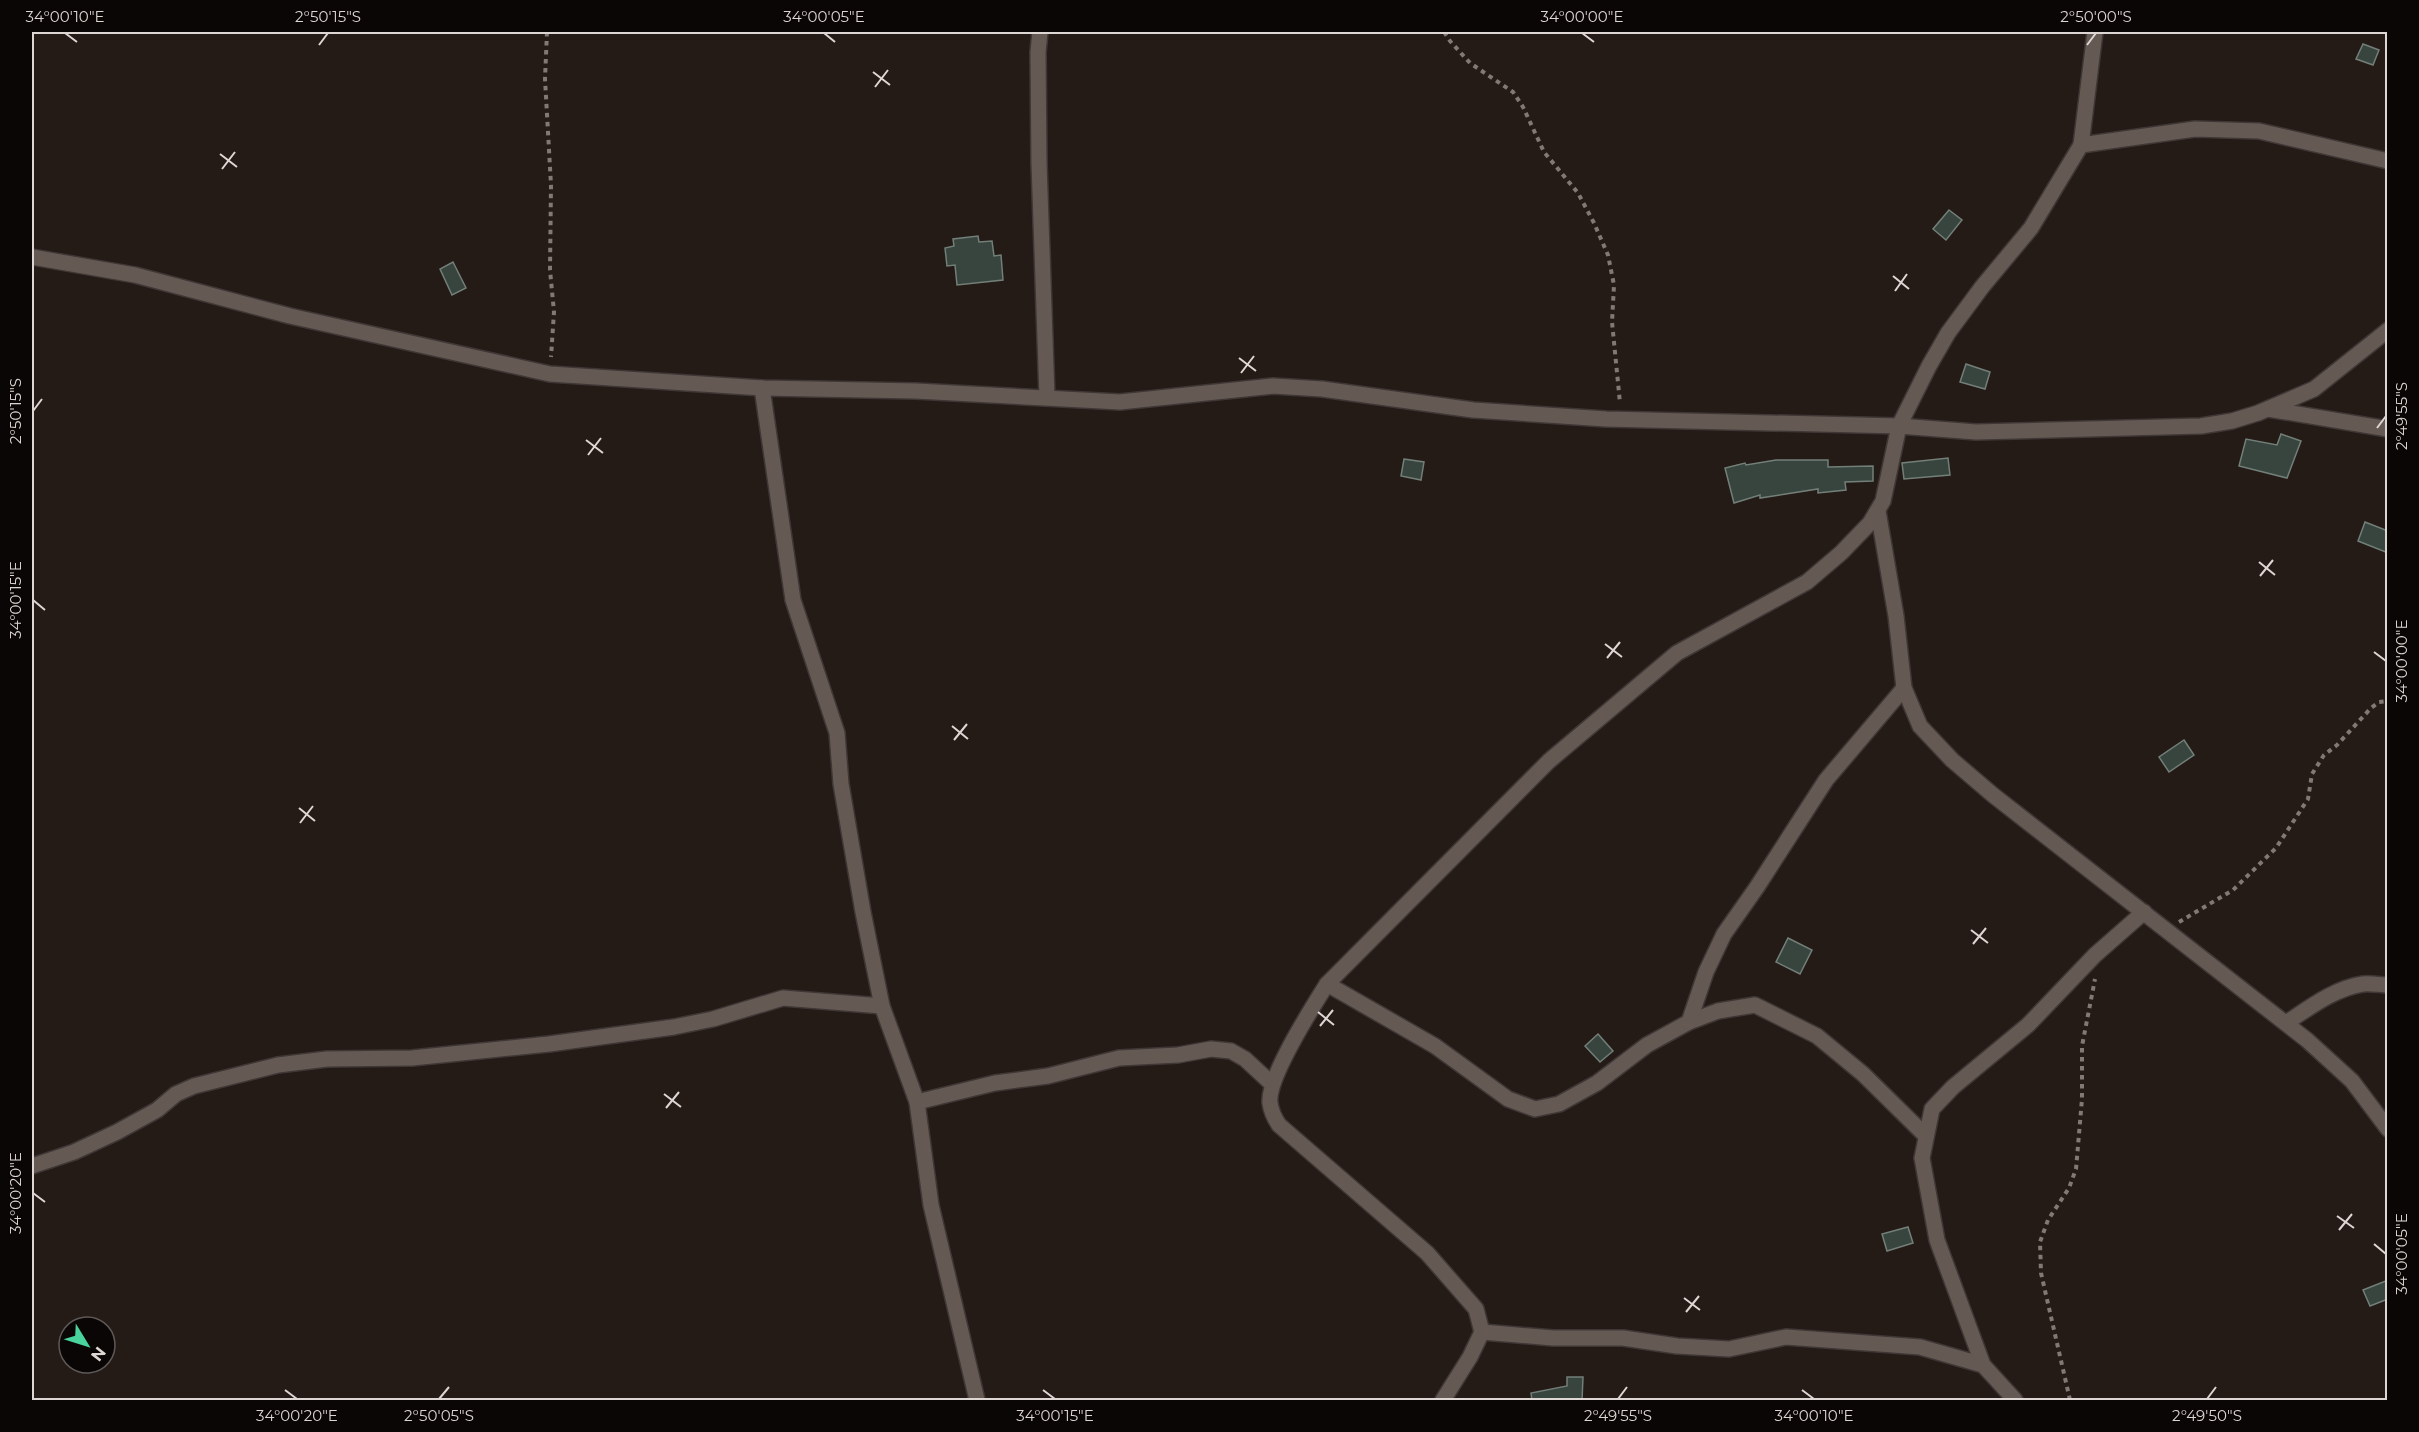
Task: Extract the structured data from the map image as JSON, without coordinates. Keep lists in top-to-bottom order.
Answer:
{
  "north": "bottom right",
  "coordinates": [
    "34°00'10\"E",
    "2°50'15\"S",
    "34°00'05\"E",
    "34°00'00\"E",
    "2°50'00\"S",
    "2°49'55\"S",
    "34°00'15\"E",
    "34°00'20\"E",
    "2°50'05\"S",
    "2°49'50\"S"
  ]
}
